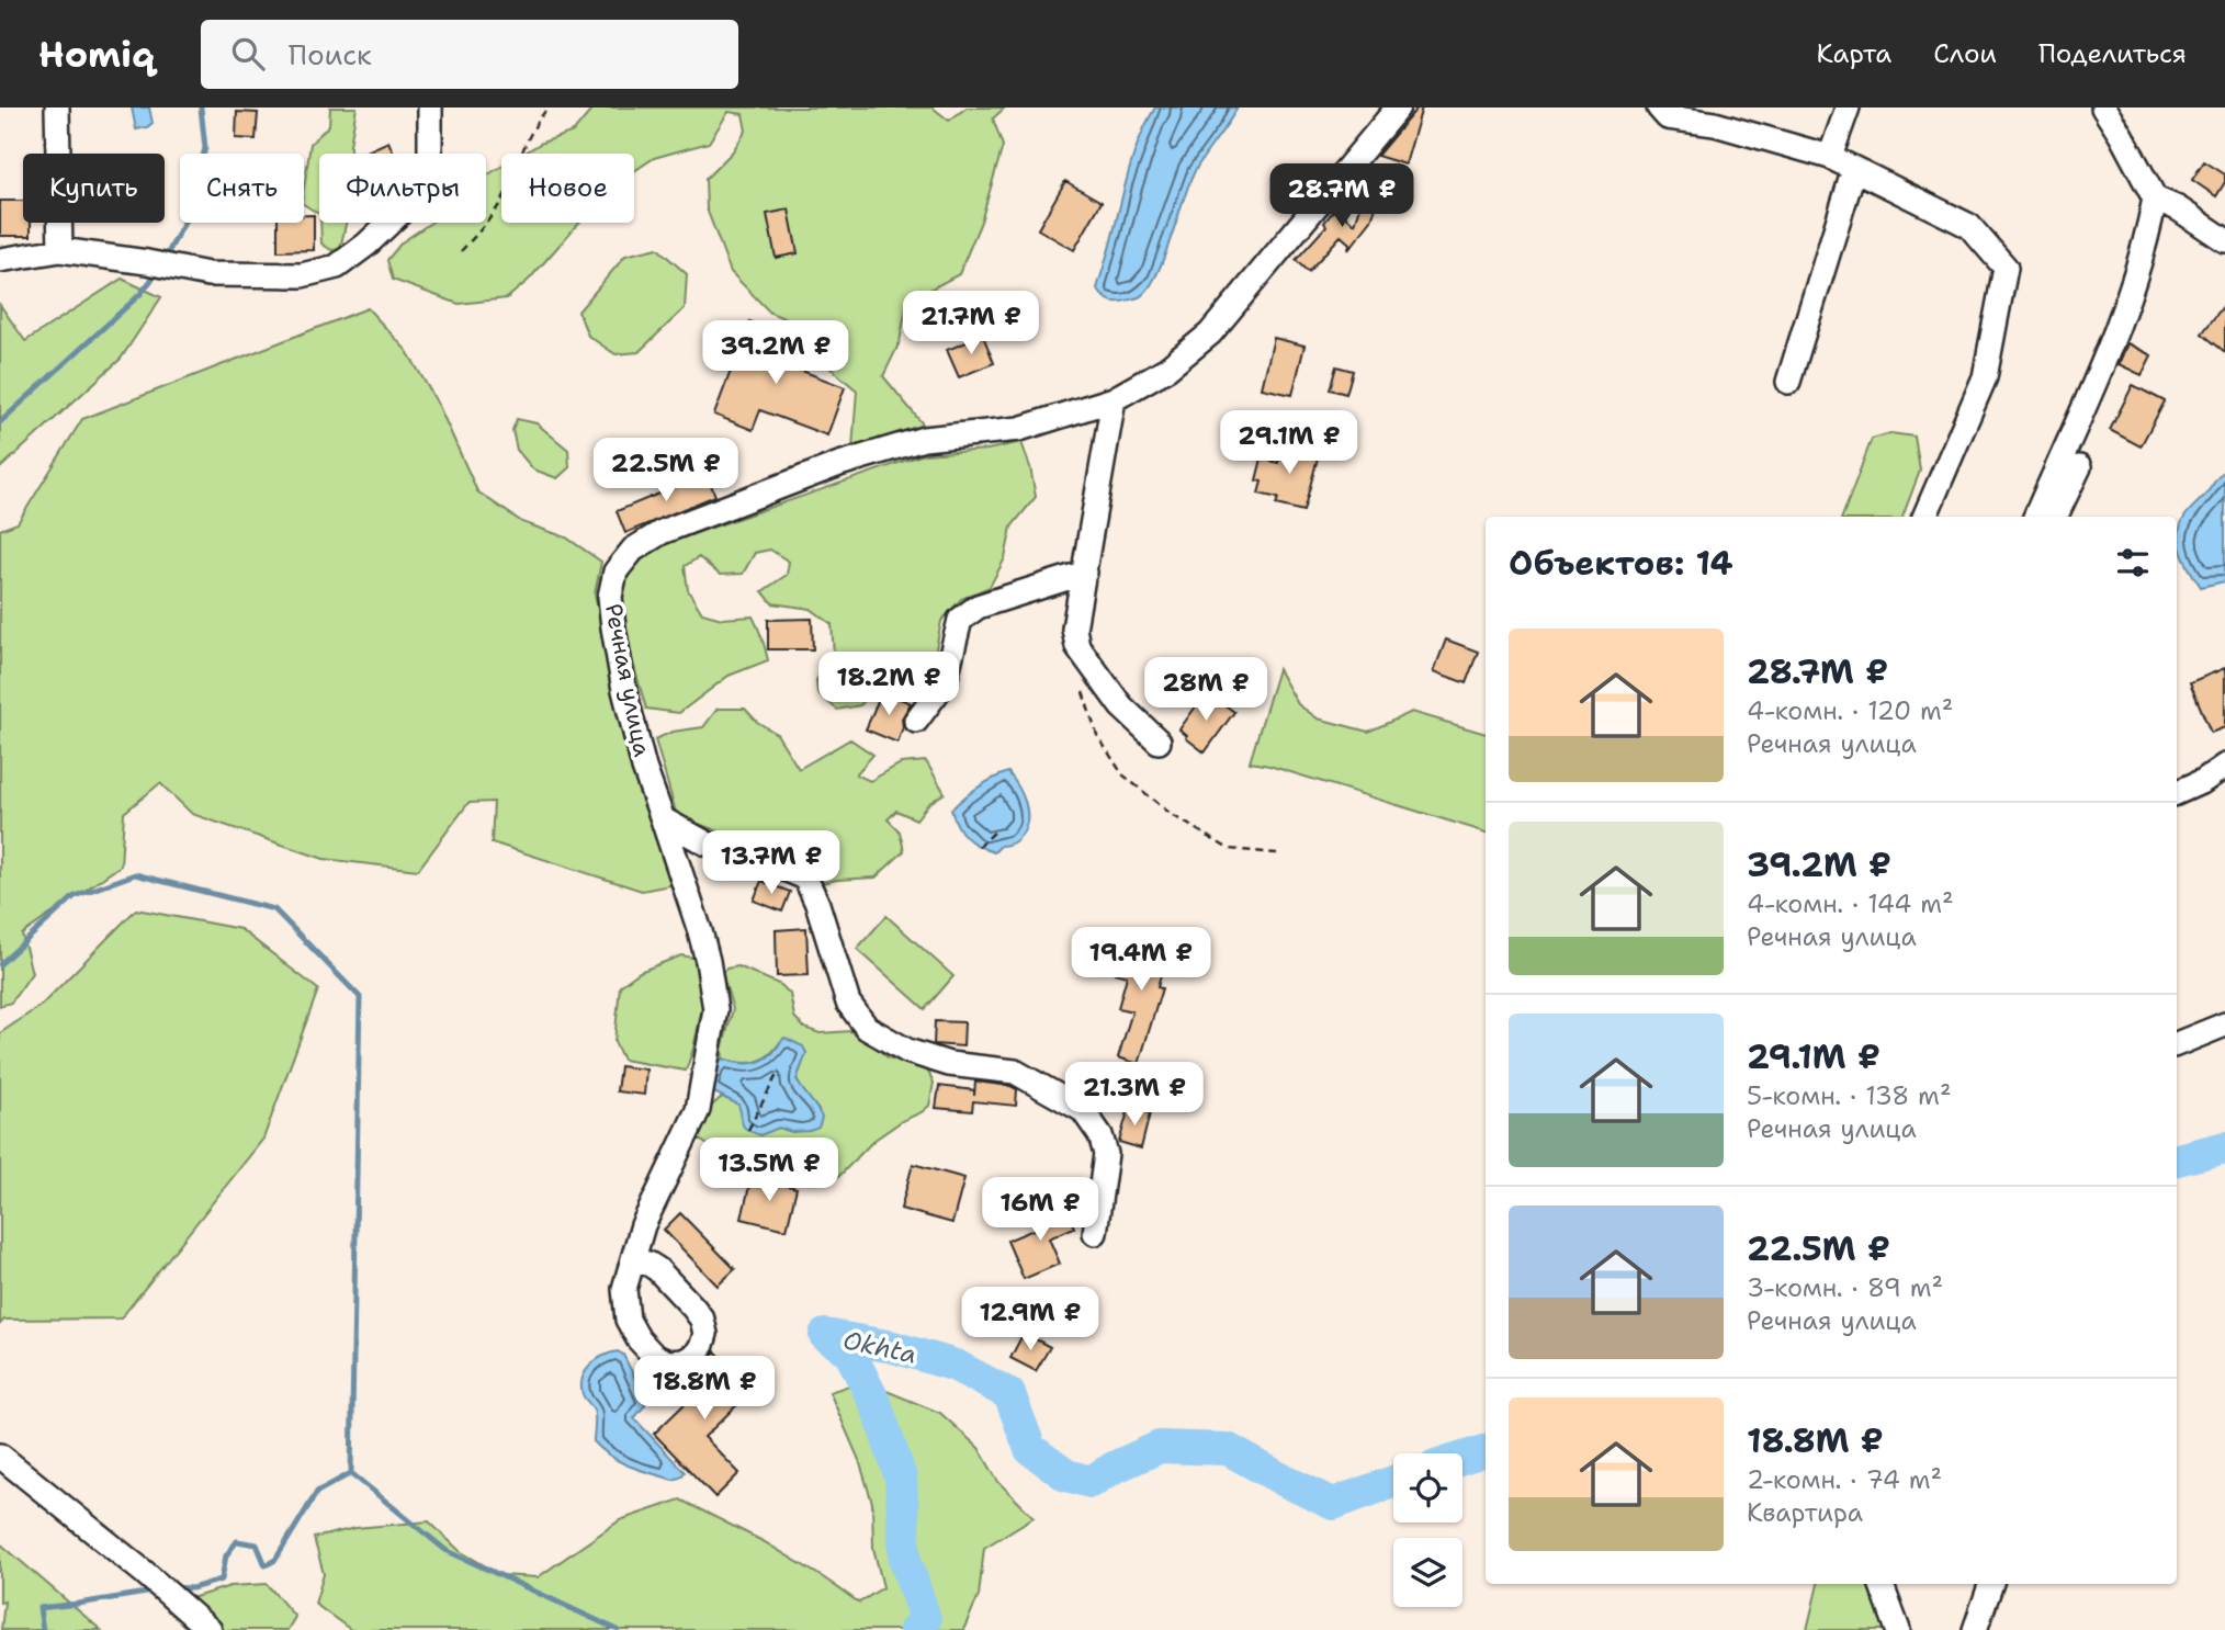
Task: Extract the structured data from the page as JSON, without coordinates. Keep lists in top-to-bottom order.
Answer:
{
  "streets": {
    "street": ["Речная улица"]
  },
  "water": ["Okhta"],
  "page": {
    "header": "Homiq",
    "search": "Поиск",
    "nav": ["Карта", "Слои", "Поделиться"],
    "chip": [
      "Купить",
      "Снять",
      "Фильтры",
      "Новое"
    ],
    "price": [
      "28.7M ₽",
      "21.7M ₽",
      "39.2M ₽",
      "29.1M ₽",
      "22.5M ₽",
      "18.2M ₽",
      "28M ₽",
      "13.7M ₽",
      "19.4M ₽",
      "21.3M ₽",
      "13.5M ₽",
      "16M ₽",
      "12.9M ₽",
      "18.8M ₽"
    ],
    "heading": "Объектов: 14",
    "list": [
      {
        "name": "28.7M ₽",
        "note": "4-комн. · 120 m² · Речная улица"
      },
      {
        "name": "39.2M ₽",
        "note": "4-комн. · 144 m² · Речная улица"
      },
      {
        "name": "29.1M ₽",
        "note": "5-комн. · 138 m² · Речная улица"
      },
      {
        "name": "22.5M ₽",
        "note": "3-комн. · 89 m² · Речная улица"
      },
      {
        "name": "18.8M ₽",
        "note": "2-комн. · 74 m² · Квартира"
      }
    ]
  }
}
